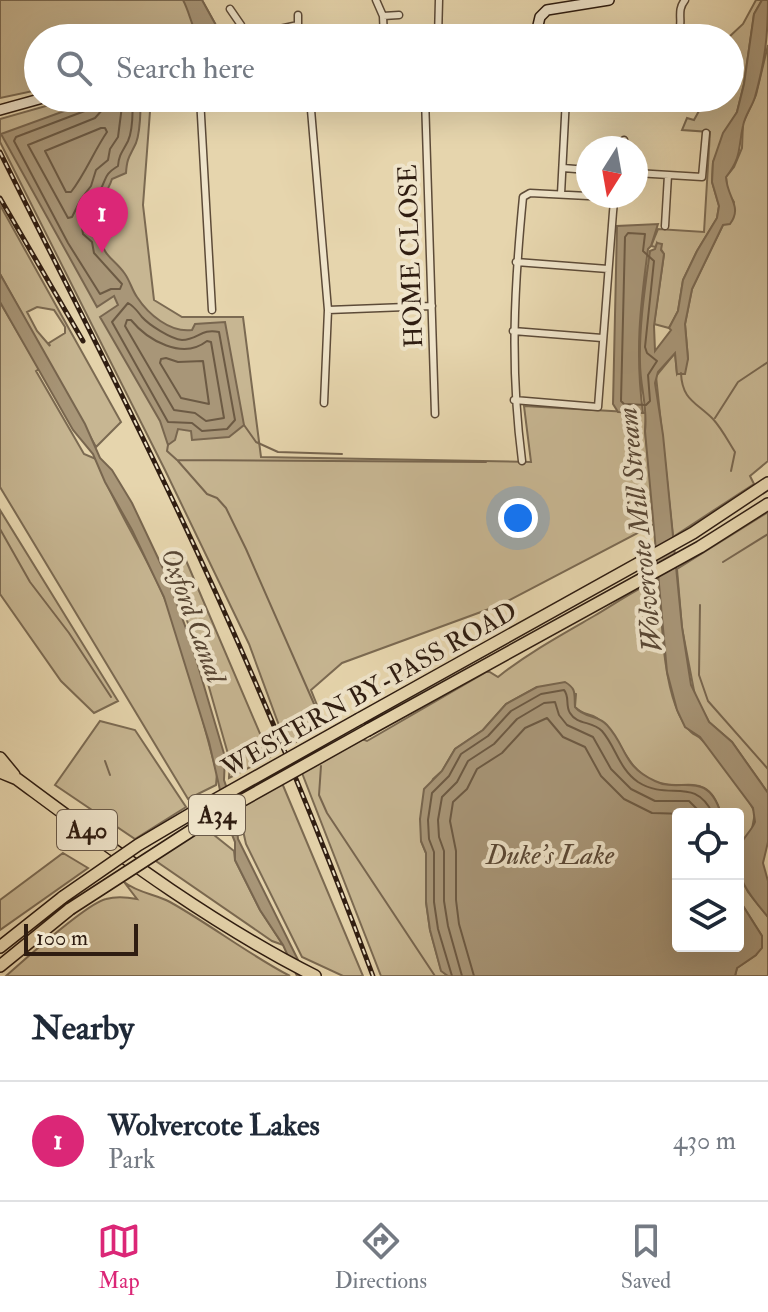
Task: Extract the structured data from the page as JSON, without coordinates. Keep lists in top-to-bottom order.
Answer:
{
  "streets": {
    "highway": ["WESTERN BY-PASS ROAD", "A34", "A40"],
    "street": ["HOME CLOSE"]
  },
  "water": ["Wolvercote Mill Stream", "Oxford Canal", "Duke's Lake"],
  "scale_bar": "100 m",
  "north": "bottom",
  "page": {
    "search": "Search here",
    "pins": "1",
    "scale": "100 m",
    "heading": "Nearby",
    "list": [
      {
        "mark": "1",
        "name": "Wolvercote Lakes",
        "note": "Park",
        "value": "430 m"
      }
    ],
    "nav": ["Map", "Directions", "Saved"]
  }
}
